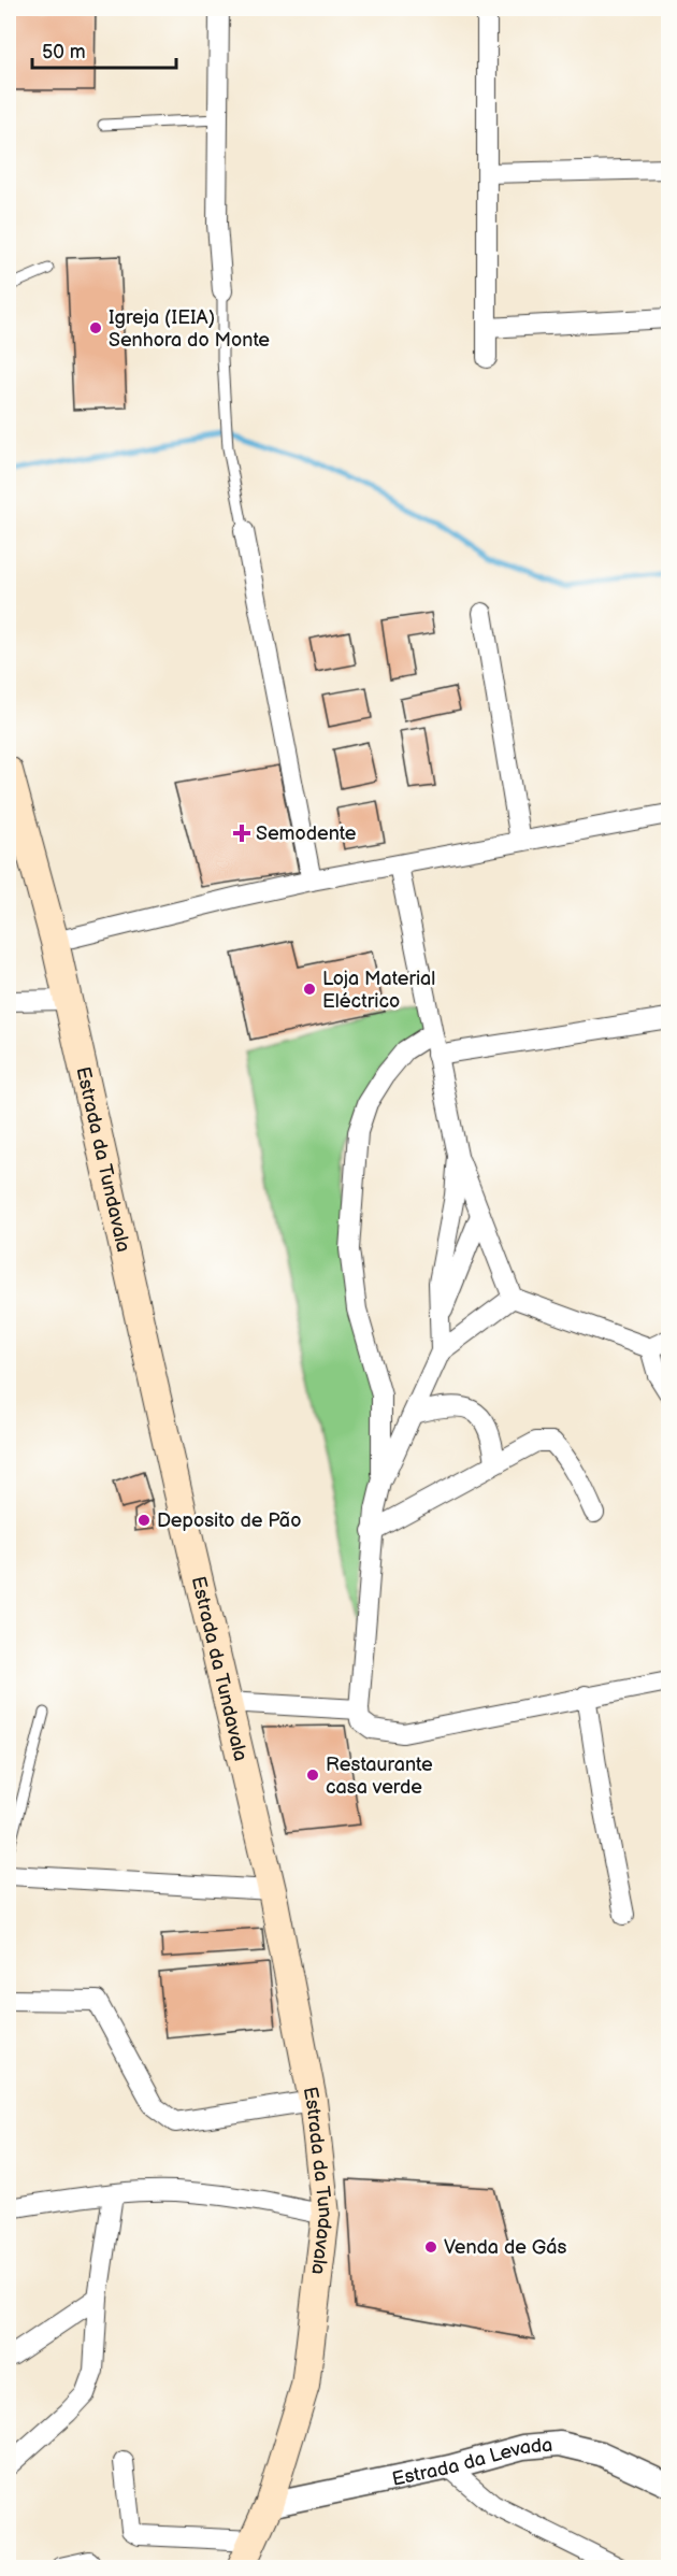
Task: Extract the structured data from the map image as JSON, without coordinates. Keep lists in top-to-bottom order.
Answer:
{
  "streets": {
    "main road": ["Estrada da Tundavala"],
    "street": ["Estrada da Levada"]
  },
  "crossings": [
    ["Estrada da Tundavala", "Estrada da Levada"]
  ],
  "places": {
    "other": [
      "Igreja (IEIA) Senhora do Monte",
      "Loja Material Eléctrico",
      "Deposito de Pão",
      "Restaurante casa verde",
      "Venda de Gás"
    ],
    "health": ["Semodente"]
  },
  "scale_bar": "50 m"
}
